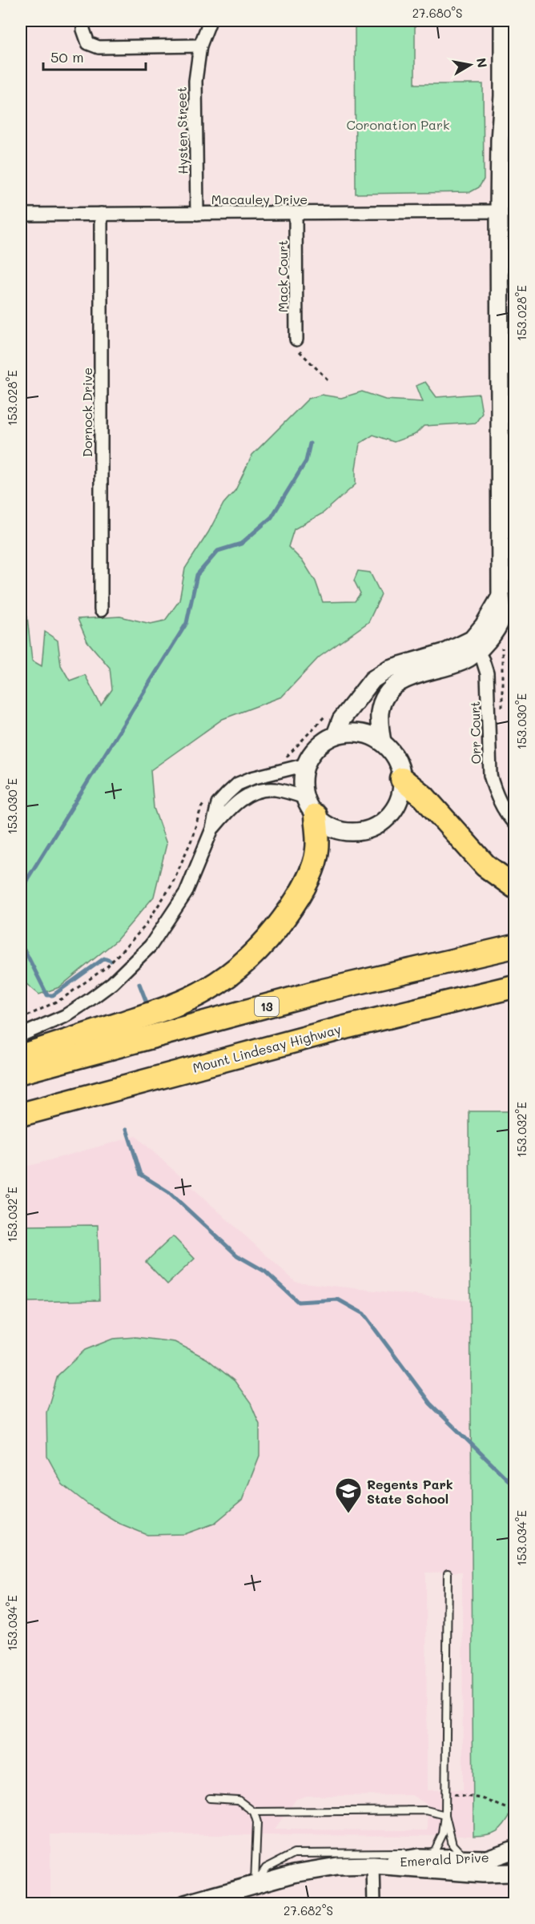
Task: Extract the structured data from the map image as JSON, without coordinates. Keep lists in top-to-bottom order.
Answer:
{
  "streets": {
    "highway": ["13", "Mount Lindesay Highway"],
    "street": [
      "Hysten Street",
      "Macauley Drive",
      "Mack Court",
      "Dornock Drive",
      "Orr Court",
      "Emerald Drive"
    ]
  },
  "crossings": [
    ["Hysten Street", "Macauley Drive"],
    ["Macauley Drive", "Mack Court"],
    ["Macauley Drive", "Dornock Drive"]
  ],
  "parks": ["Coronation Park"],
  "places": {
    "school or university": ["Regents Park State School"]
  },
  "scale_bar": "50 m",
  "north": "right",
  "coordinates": [
    "27.680°S",
    "153.028°E",
    "153.030°E",
    "153.032°E",
    "153.034°E",
    "27.682°S"
  ]
}
